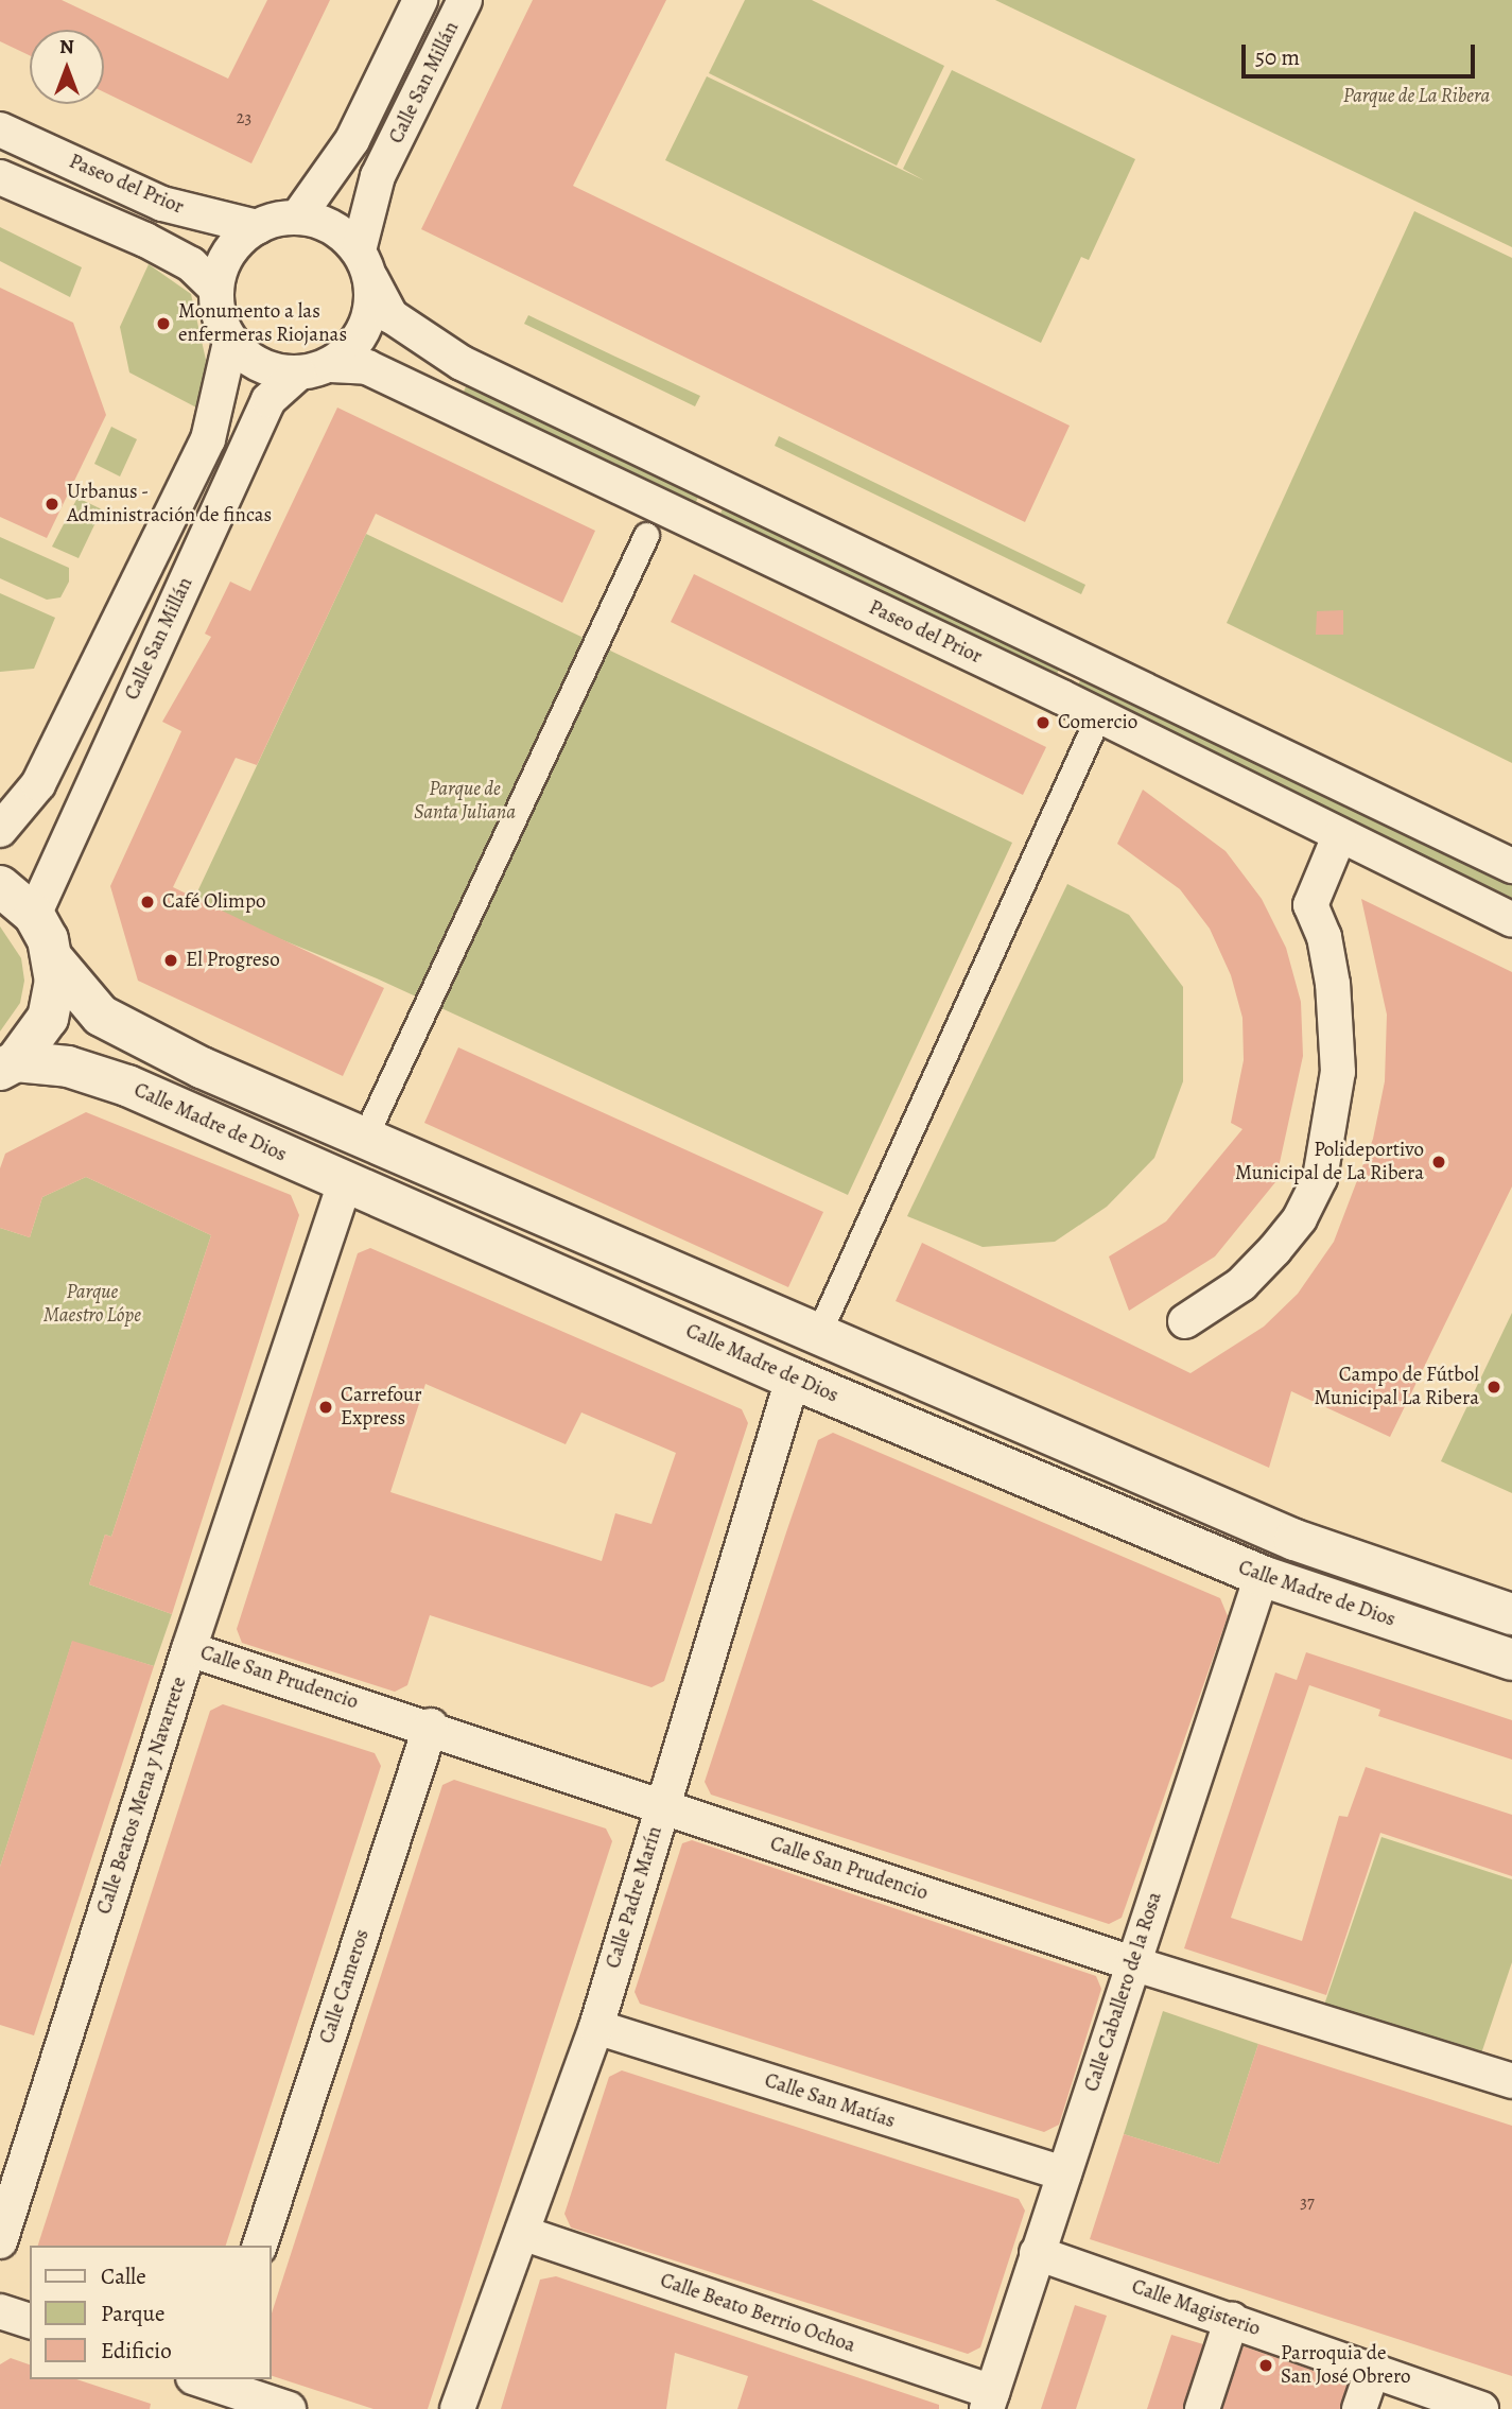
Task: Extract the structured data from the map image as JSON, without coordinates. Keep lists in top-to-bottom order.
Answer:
{
  "streets": {
    "main road": ["Calle Madre de Dios"],
    "street": [
      "Calle San Millán",
      "Paseo del Prior",
      "Calle San Prudencio",
      "Calle Beatos Mena y Navarrete",
      "Calle Padre Marín",
      "Calle Cameros",
      "Calle Caballero de la Rosa",
      "Calle San Matías",
      "Calle Magisterio",
      "Calle Beato Berrio Ochoa"
    ]
  },
  "crossings": [
    ["Calle San Millán", "Paseo del Prior"],
    ["Calle Madre de Dios", "Calle Beatos Mena y Navarrete"],
    ["Calle Madre de Dios", "Calle Padre Marín"],
    ["Calle Madre de Dios", "Calle Caballero de la Rosa"],
    ["Calle San Prudencio", "Calle Beatos Mena y Navarrete"],
    ["Calle San Prudencio", "Calle Padre Marín"],
    ["Calle San Prudencio", "Calle Cameros"],
    ["Calle San Prudencio", "Calle Caballero de la Rosa"],
    ["Calle Padre Marín", "Calle San Matías"],
    ["Calle Padre Marín", "Calle Beato Berrio Ochoa"],
    ["Calle Caballero de la Rosa", "Calle San Matías"],
    ["Calle Caballero de la Rosa", "Calle Magisterio"],
    ["Calle Caballero de la Rosa", "Calle Beato Berrio Ochoa"]
  ],
  "parks": ["Parque de La Ribera", "Parque de Santa Juliana", "Parque Maestro Lópe"],
  "places": [
    "Monumento a las enfermeras Riojanas",
    "Urbanus - Administración de fincas",
    "Comercio",
    "Café Olimpo",
    "El Progreso",
    "Polideportivo Municipal de La Ribera",
    "Campo de Fútbol Municipal La Ribera",
    "Carrefour Express",
    "Parroquia de San José Obrero"
  ],
  "house_numbers": ["23", "37"],
  "legend": ["Calle", "Parque", "Edificio"],
  "scale_bar": "50 m",
  "north": "top"
}
